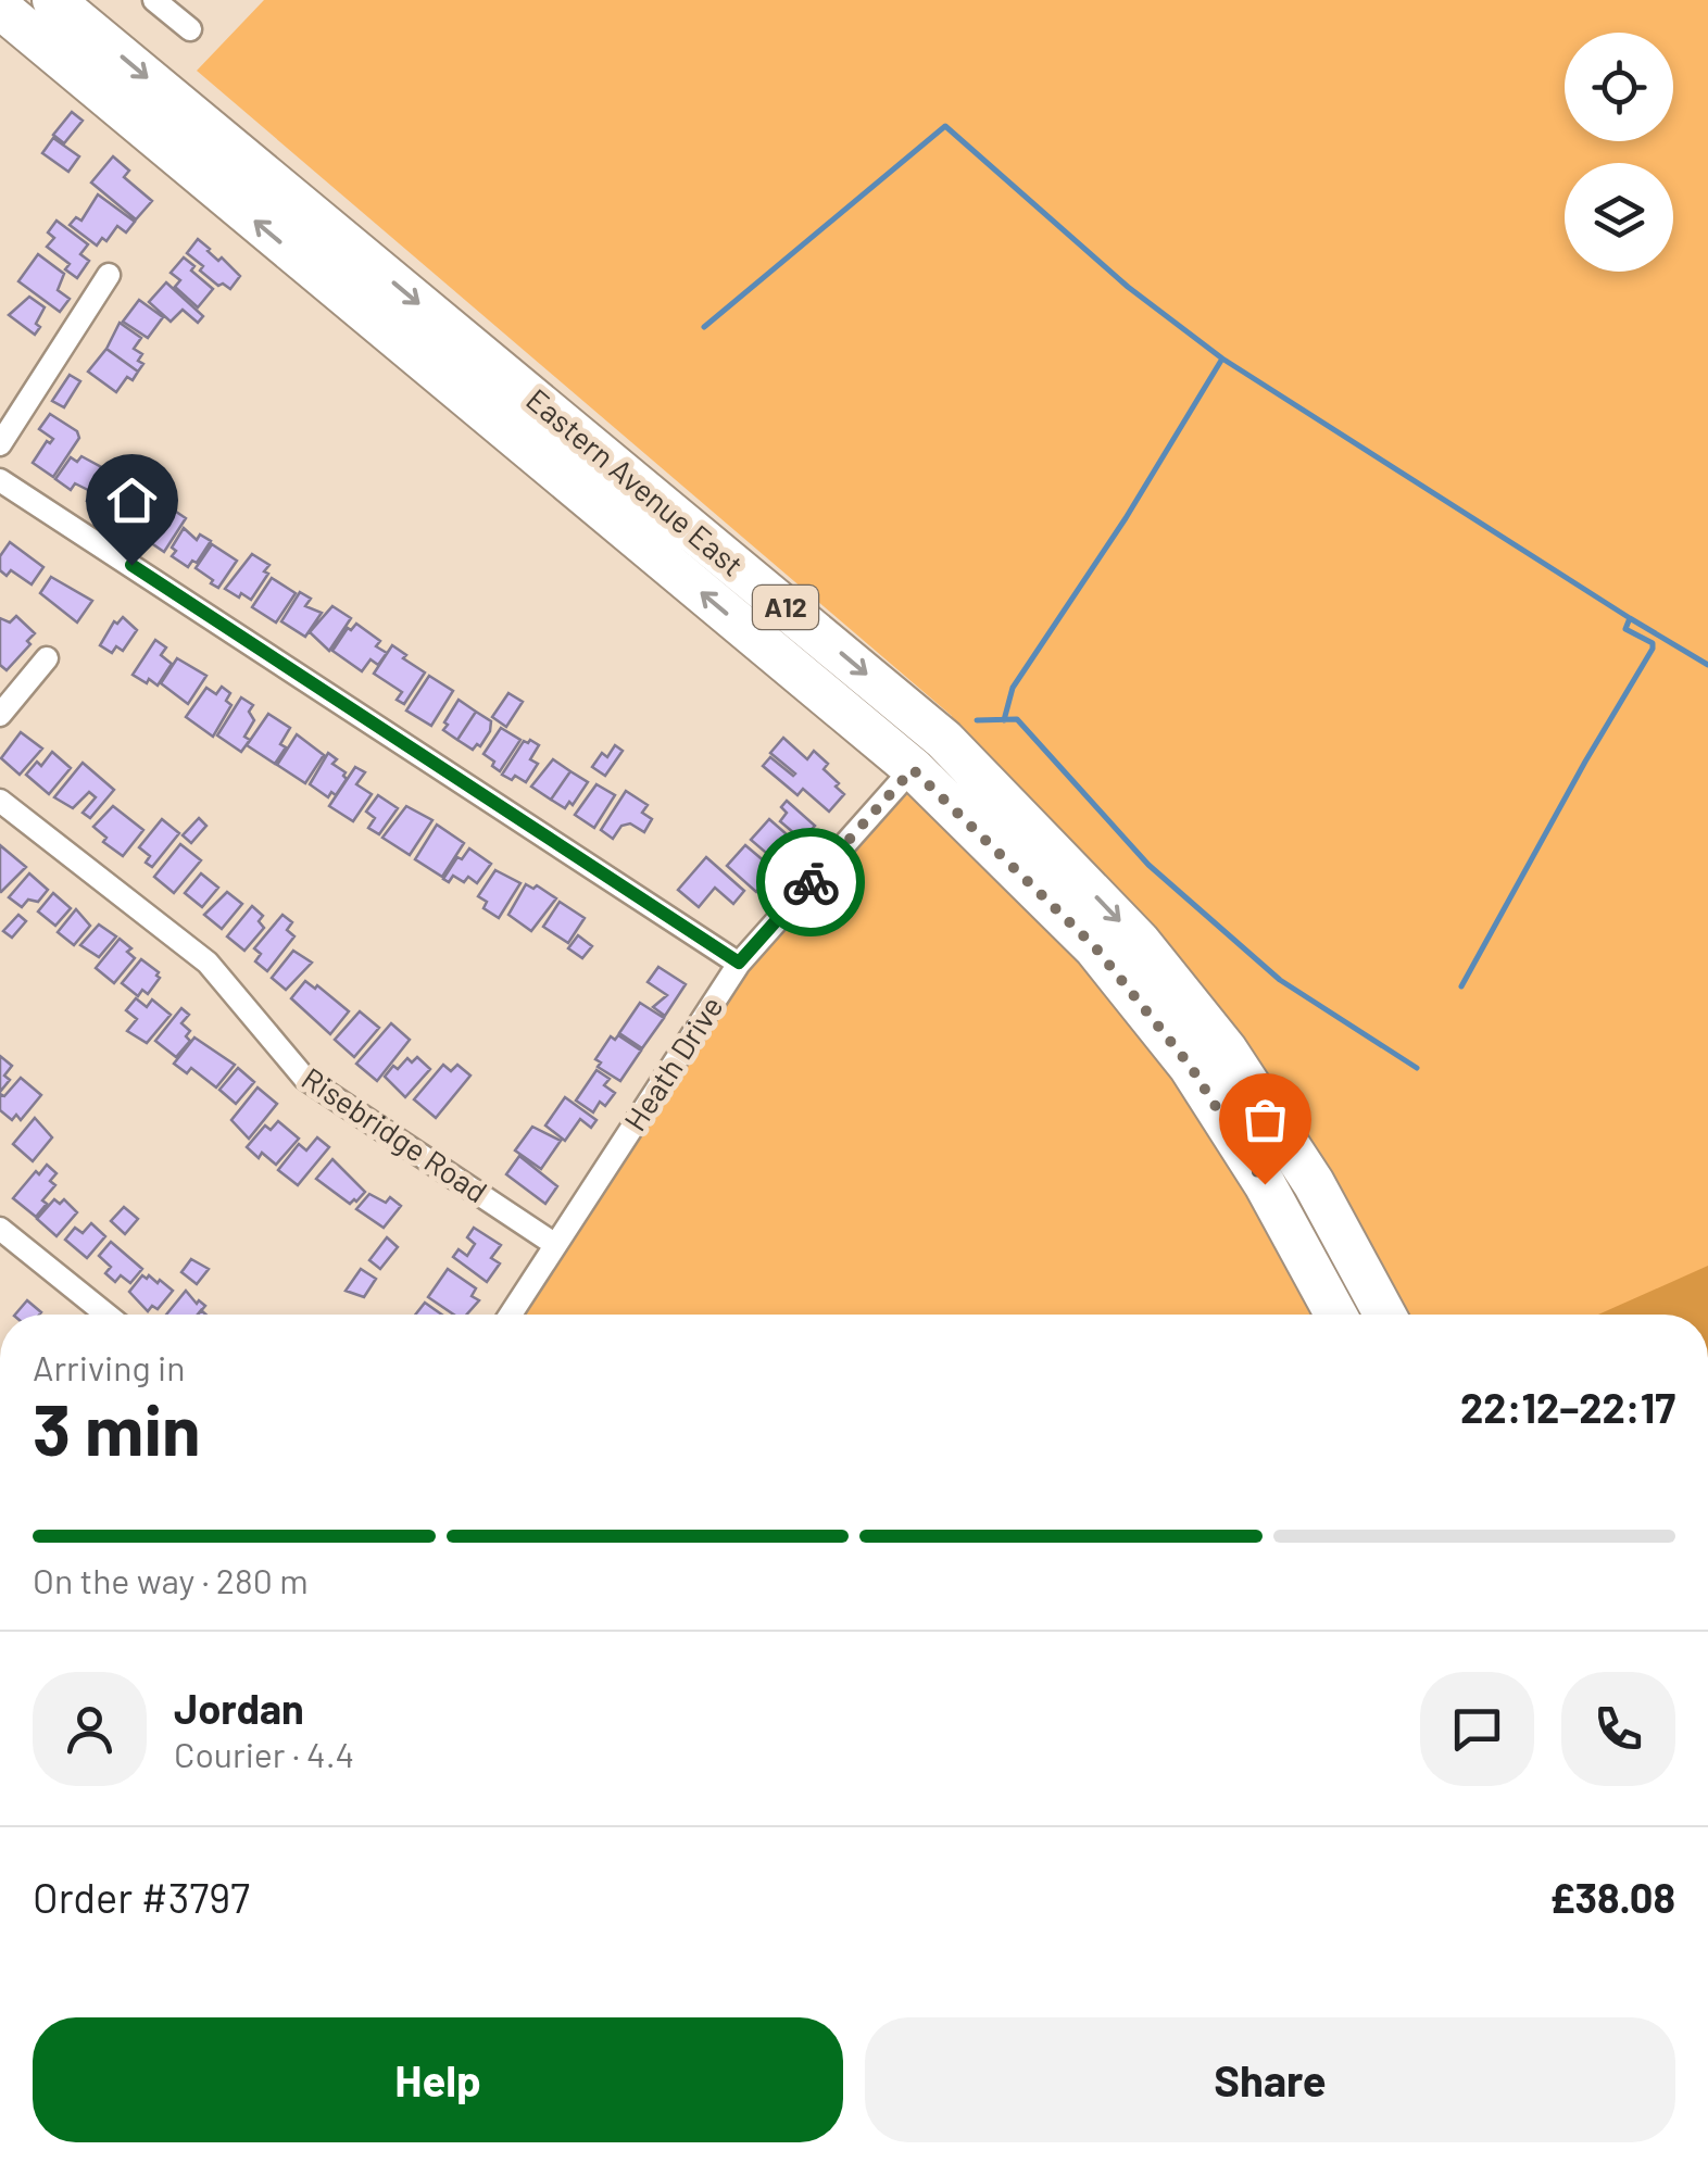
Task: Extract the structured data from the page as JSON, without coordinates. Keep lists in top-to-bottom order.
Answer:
{
  "streets": {
    "highway": ["Eastern Avenue East", "A12"],
    "street": ["Heath Drive", "Risebridge Road"]
  },
  "crossings": [
    ["Eastern Avenue East", "Heath Drive"],
    ["Heath Drive", "Risebridge Road"]
  ],
  "page": {
    "heading": ["3 min", "Arriving in", "22:12–22:17"],
    "panel": [
      "Jordan",
      "Courier · 4.4",
      "Order #3797",
      "£38.08"
    ],
    "bar": "On the way · 280 m",
    "buttons": ["Help", "Share"]
  }
}
